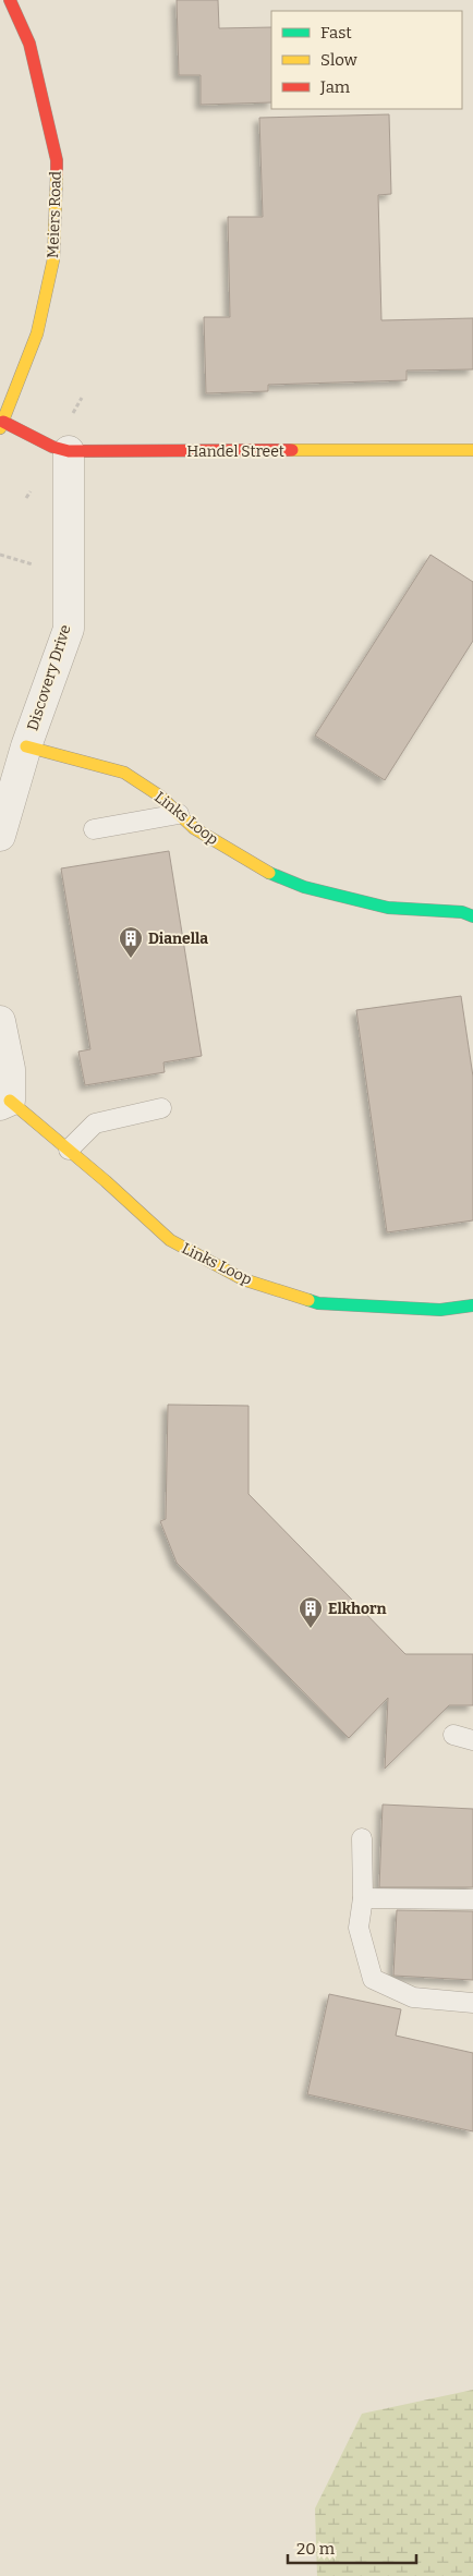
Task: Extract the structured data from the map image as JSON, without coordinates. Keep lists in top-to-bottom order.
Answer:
{
  "streets": {
    "street": [
      "Meiers Road",
      "Handel Street",
      "Discovery Drive",
      "Links Loop"
    ]
  },
  "crossings": [
    ["Meiers Road", "Handel Street"],
    ["Handel Street", "Discovery Drive"],
    ["Discovery Drive", "Links Loop"]
  ],
  "places": {
    "building": ["Dianella", "Elkhorn"]
  },
  "legend": ["Fast", "Slow", "Jam"],
  "scale_bar": "20 m"
}
